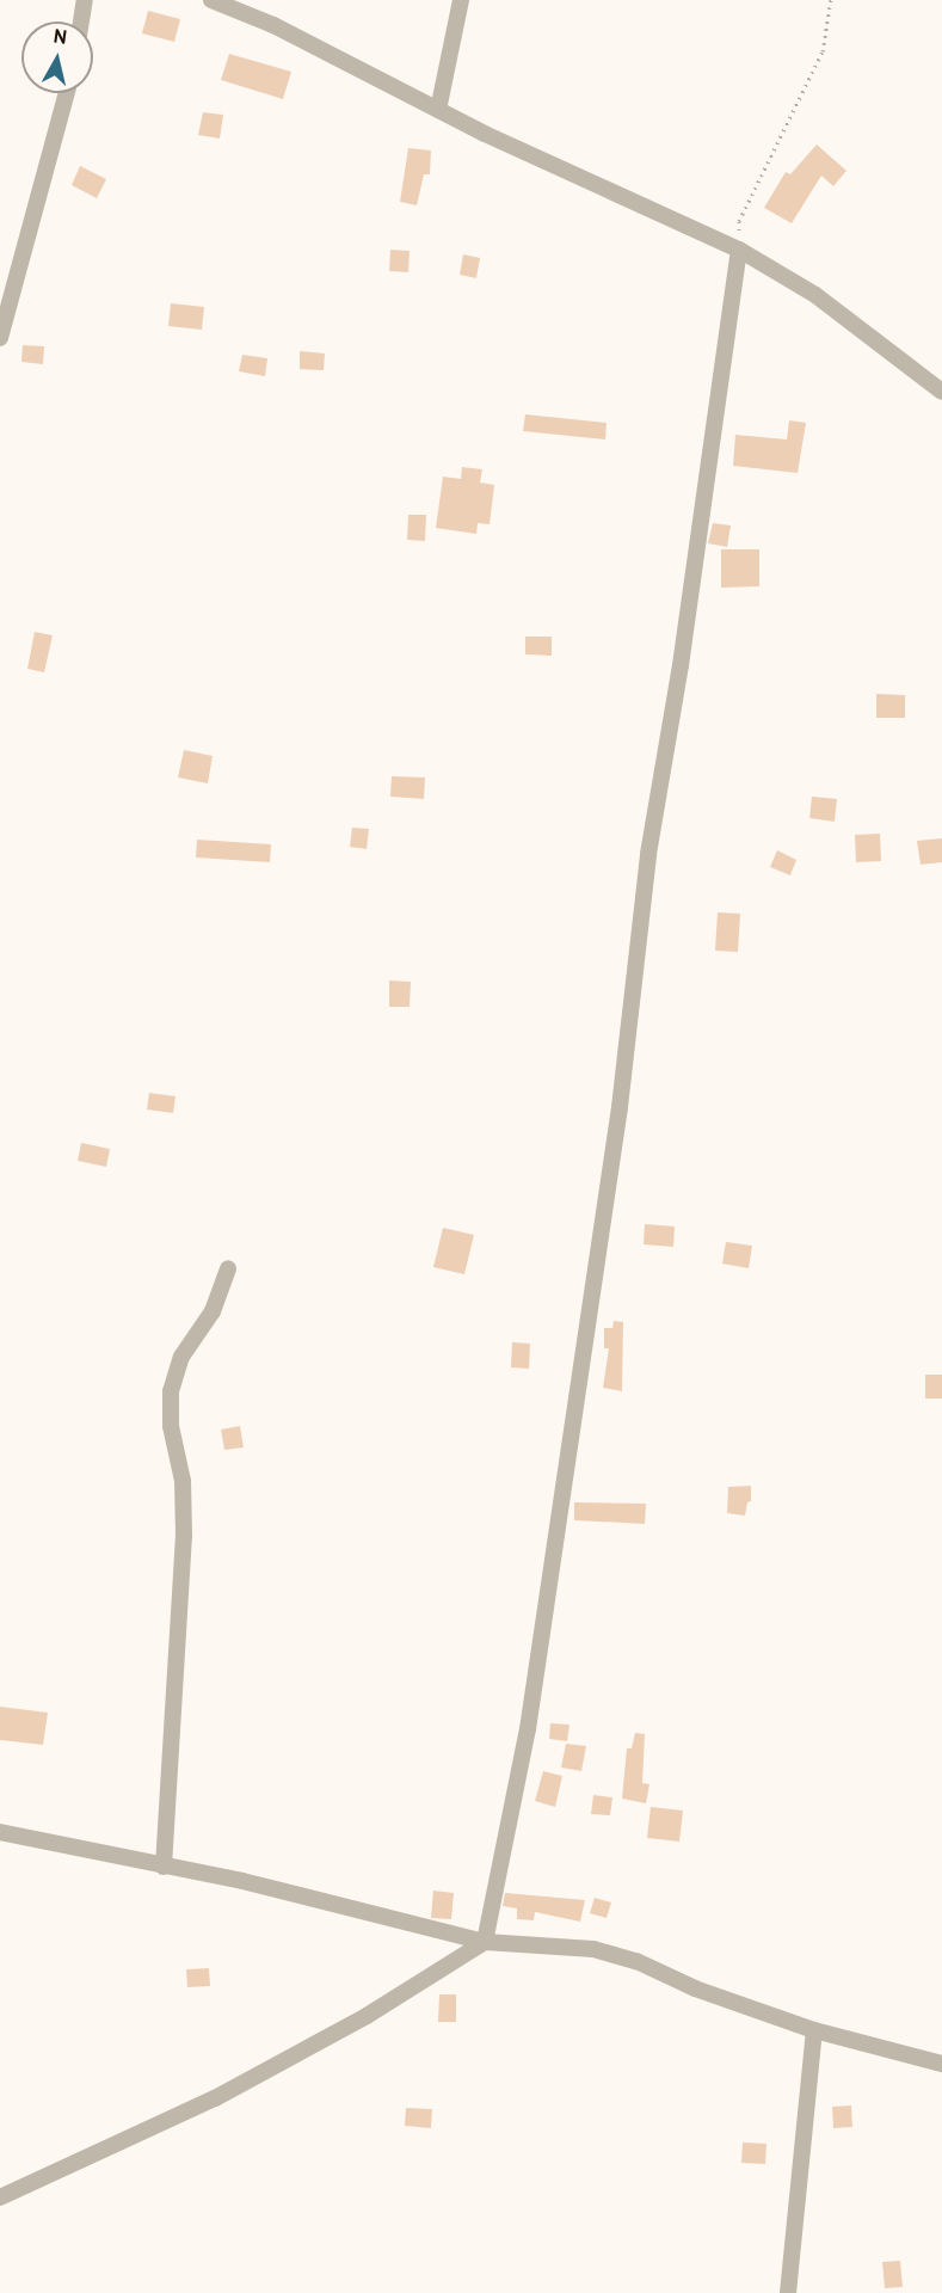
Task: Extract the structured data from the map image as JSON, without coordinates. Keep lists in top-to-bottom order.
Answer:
{
  "north": "top"
}
